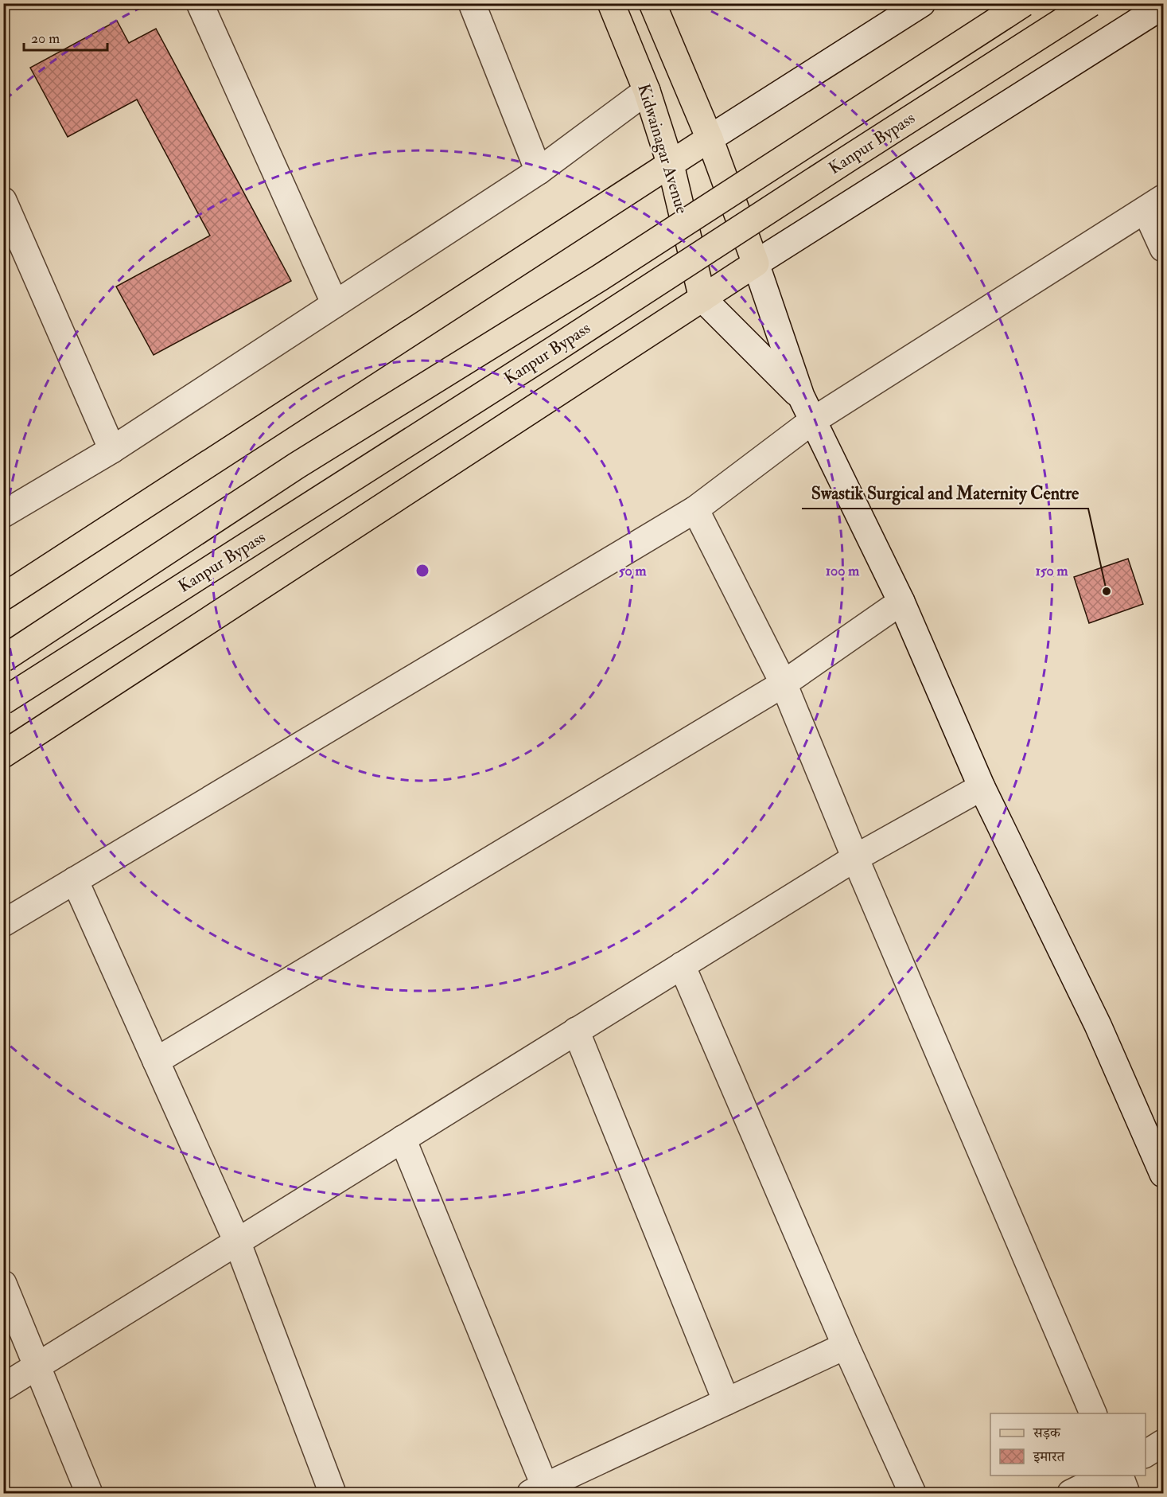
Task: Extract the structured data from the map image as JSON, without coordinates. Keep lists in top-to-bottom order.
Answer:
{
  "streets": {
    "main road": ["Kanpur Bypass", "Kidwainagar Avenue"]
  },
  "places": ["Swastik Surgical and Maternity Centre"],
  "legend": ["सड़क", "इमारत"],
  "scale_bar": "20 m",
  "rings": ["50 m", "100 m", "150 m"]
}
